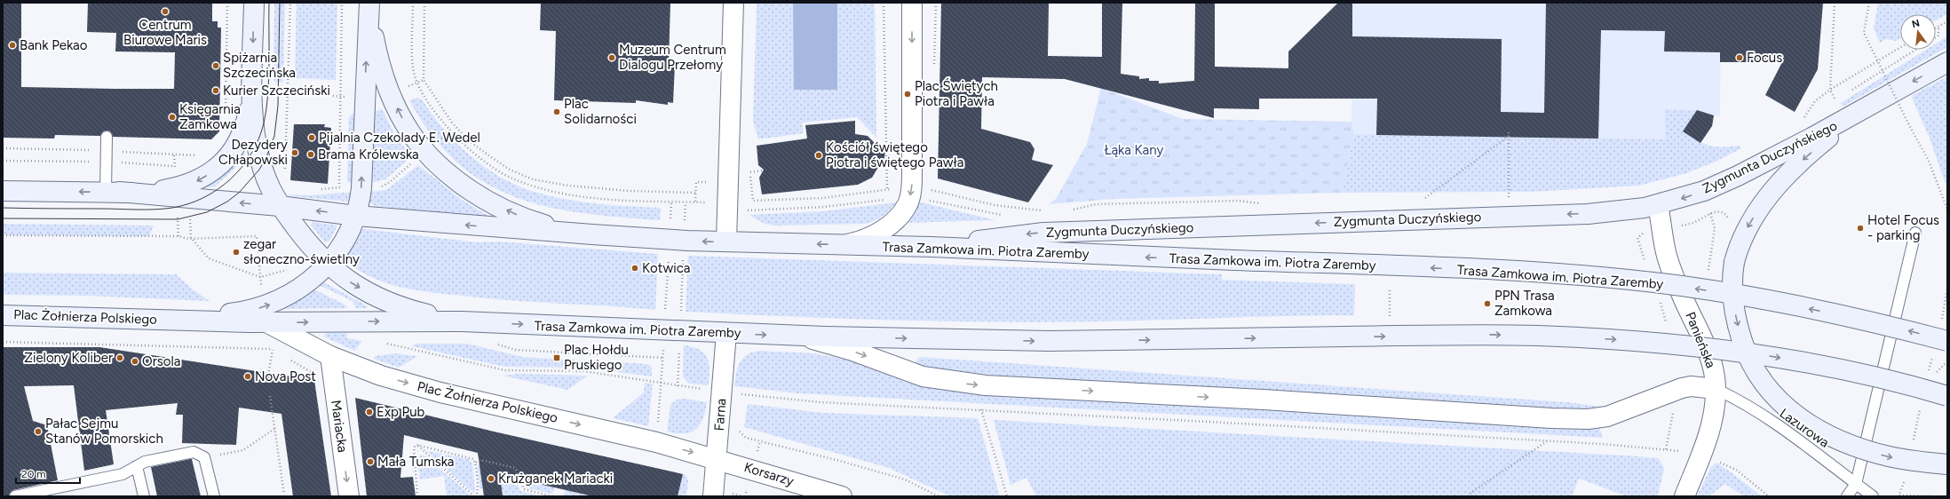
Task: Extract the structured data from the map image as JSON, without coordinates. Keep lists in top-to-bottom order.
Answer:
{
  "streets": {
    "main road": ["Zygmunta Duczyńskiego", "Trasa Zamkowa im. Piotra Zaremby", "Plac Żołnierza Polskiego"],
    "street": [
      "Panieńska",
      "Farna",
      "Mariacka",
      "Korsarzy"
    ],
    "lane": ["Lazurowa"]
  },
  "crossings": [
    ["Zygmunta Duczyńskiego", "Trasa Zamkowa im. Piotra Zaremby"],
    ["Zygmunta Duczyńskiego", "Panieńska"],
    ["Trasa Zamkowa im. Piotra Zaremby", "Plac Żołnierza Polskiego"],
    ["Trasa Zamkowa im. Piotra Zaremby", "Panieńska"],
    ["Trasa Zamkowa im. Piotra Zaremby", "Farna"],
    ["Trasa Zamkowa im. Piotra Zaremby", "Lazurowa"],
    ["Plac Żołnierza Polskiego", "Farna"],
    ["Plac Żołnierza Polskiego", "Mariacka"],
    ["Plac Żołnierza Polskiego", "Korsarzy"],
    ["Panieńska", "Lazurowa"],
    ["Farna", "Korsarzy"]
  ],
  "one_way": ["Zygmunta Duczyńskiego", "Mariacka"],
  "parks": ["Łąka Kany"],
  "places": {
    "other": [
      "Centrum Biurowe Maris",
      "Bank Pekao",
      "Muzeum Centrum Dialogu Przełomy",
      "Focus",
      "Spiżarnia Szczecińska",
      "Kurier Szczeciński",
      "Plac Świętych Piotra i Pawła",
      "Plac Solidarności",
      "Księgarnia Zamkowa",
      "Pijalnia Czekolady E. Wedel",
      "Dezydery Chłapowski",
      "Brama Królewska",
      "Kościół świętego Piotra i świętego Pawła",
      "Hotel Focus - parking",
      "zegar słoneczno-świetlny",
      "Kotwica",
      "PPN Trasa Zamkowa",
      "Zielony Koliber",
      "Orsola",
      "Nova Post",
      "Exp Pub",
      "Pałac Sejmu Stanów Pomorskich",
      "Mała Tumska",
      "Krużganek Mariacki"
    ],
    "transit": ["Plac Hołdu Pruskiego"]
  },
  "scale_bar": "20 m",
  "north": "top"
}
